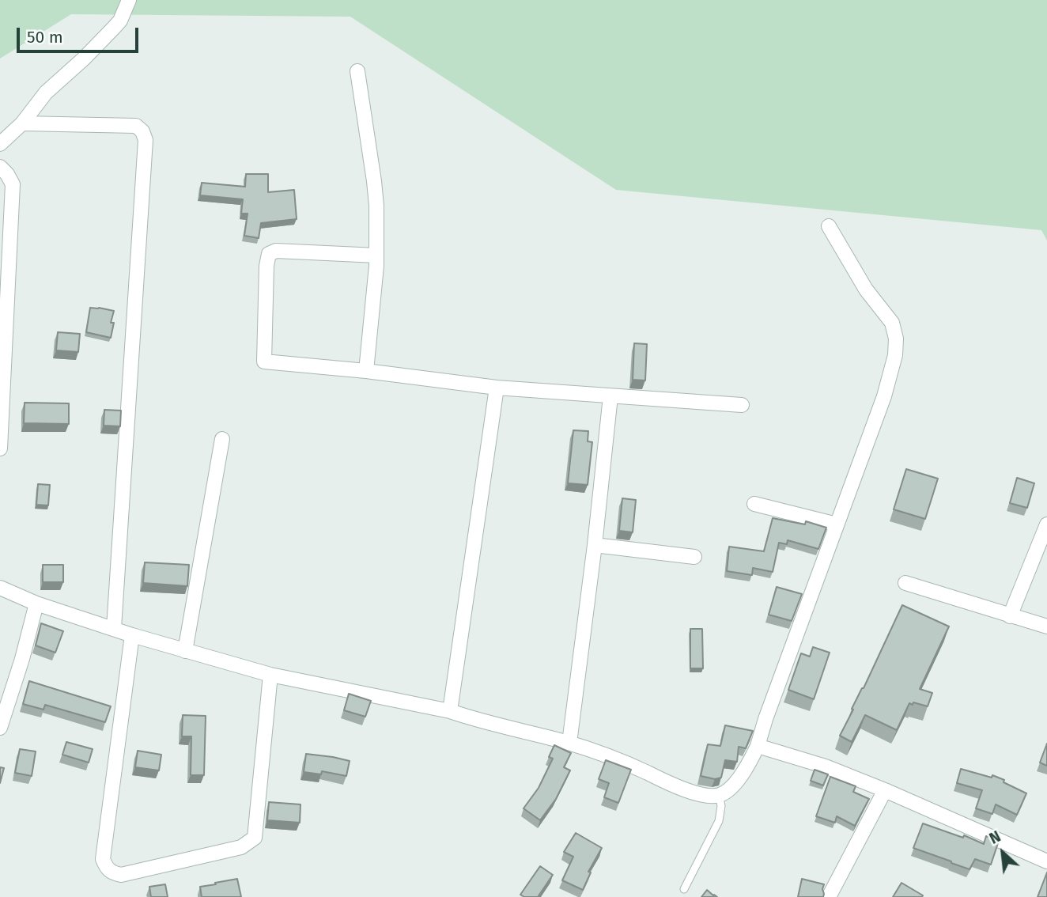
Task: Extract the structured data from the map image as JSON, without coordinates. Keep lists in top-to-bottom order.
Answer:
{
  "scale_bar": "50 m",
  "north": "top left"
}
